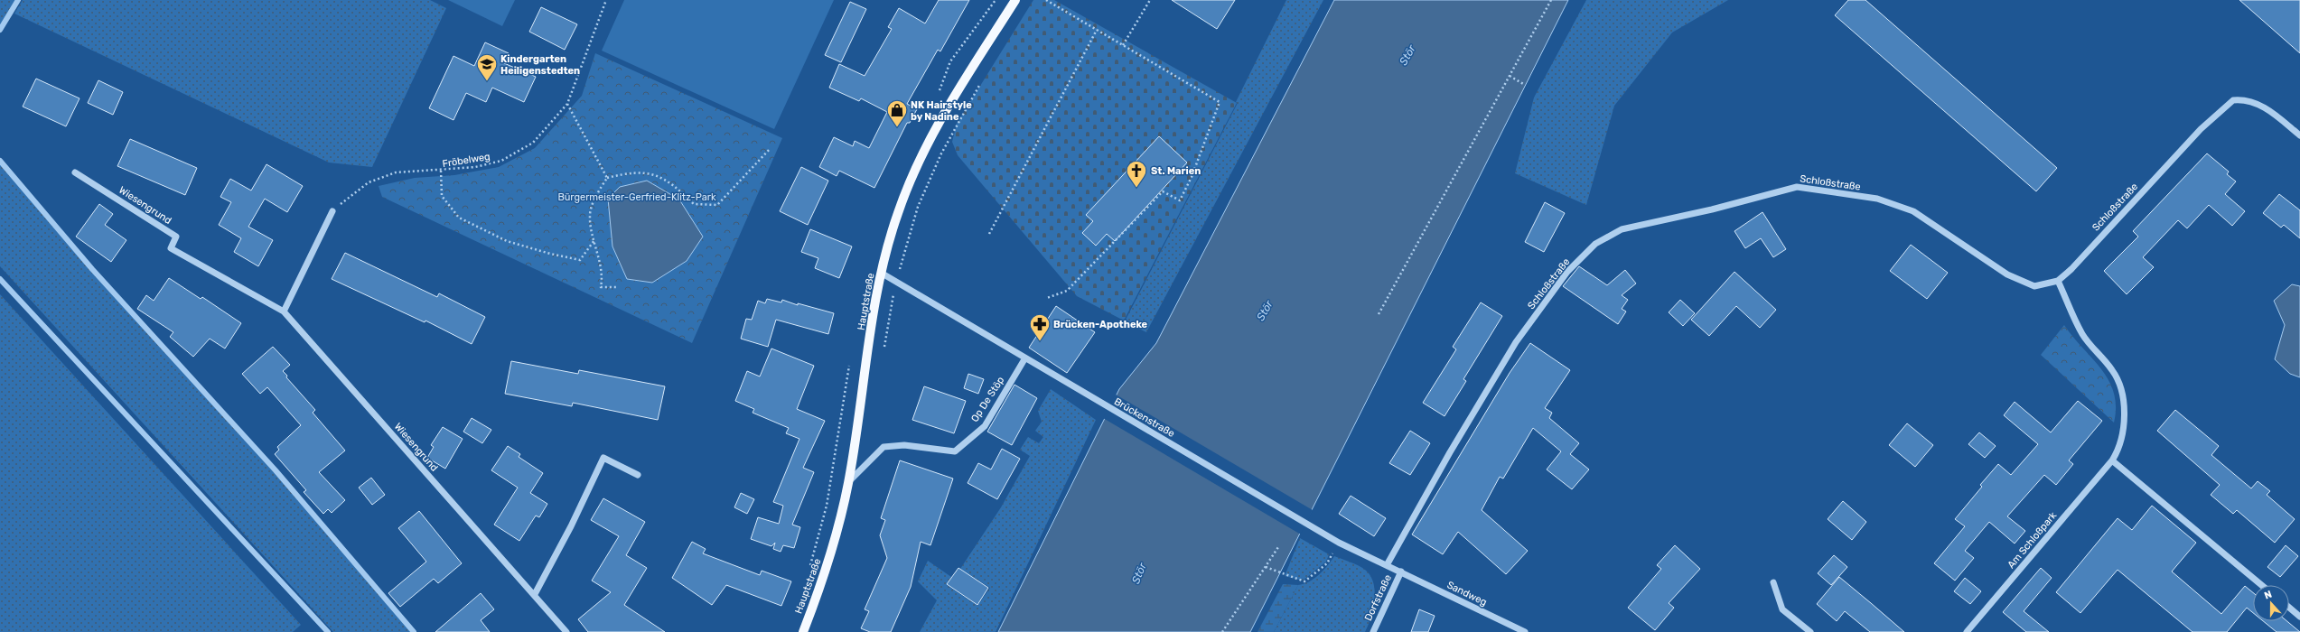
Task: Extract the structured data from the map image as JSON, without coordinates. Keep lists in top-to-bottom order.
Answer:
{
  "streets": {
    "main road": ["Hauptstraße"],
    "street": [
      "Schloßstraße",
      "Wiesengrund",
      "Op De Stöp",
      "Brückenstraße",
      "Am Schloßpark",
      "Sandweg",
      "Dorfstraße"
    ],
    "path": ["Fröbelweg"]
  },
  "crossings": [
    ["Schloßstraße", "Brückenstraße"],
    ["Schloßstraße", "Am Schloßpark"],
    ["Hauptstraße", "Op De Stöp"],
    ["Hauptstraße", "Brückenstraße"],
    ["Op De Stöp", "Brückenstraße"],
    ["Brückenstraße", "Sandweg"],
    ["Brückenstraße", "Dorfstraße"],
    ["Sandweg", "Dorfstraße"]
  ],
  "water": ["Stör"],
  "parks": ["Bürgermeister-Gerfried-Klitz-Park"],
  "places": {
    "school or university": ["Kindergarten Heiligenstedten"],
    "shop": ["NK Hairstyle by Nadine"],
    "church": ["St. Marien"],
    "pharmacy": ["Brücken-Apotheke"]
  },
  "north": "top"
}
